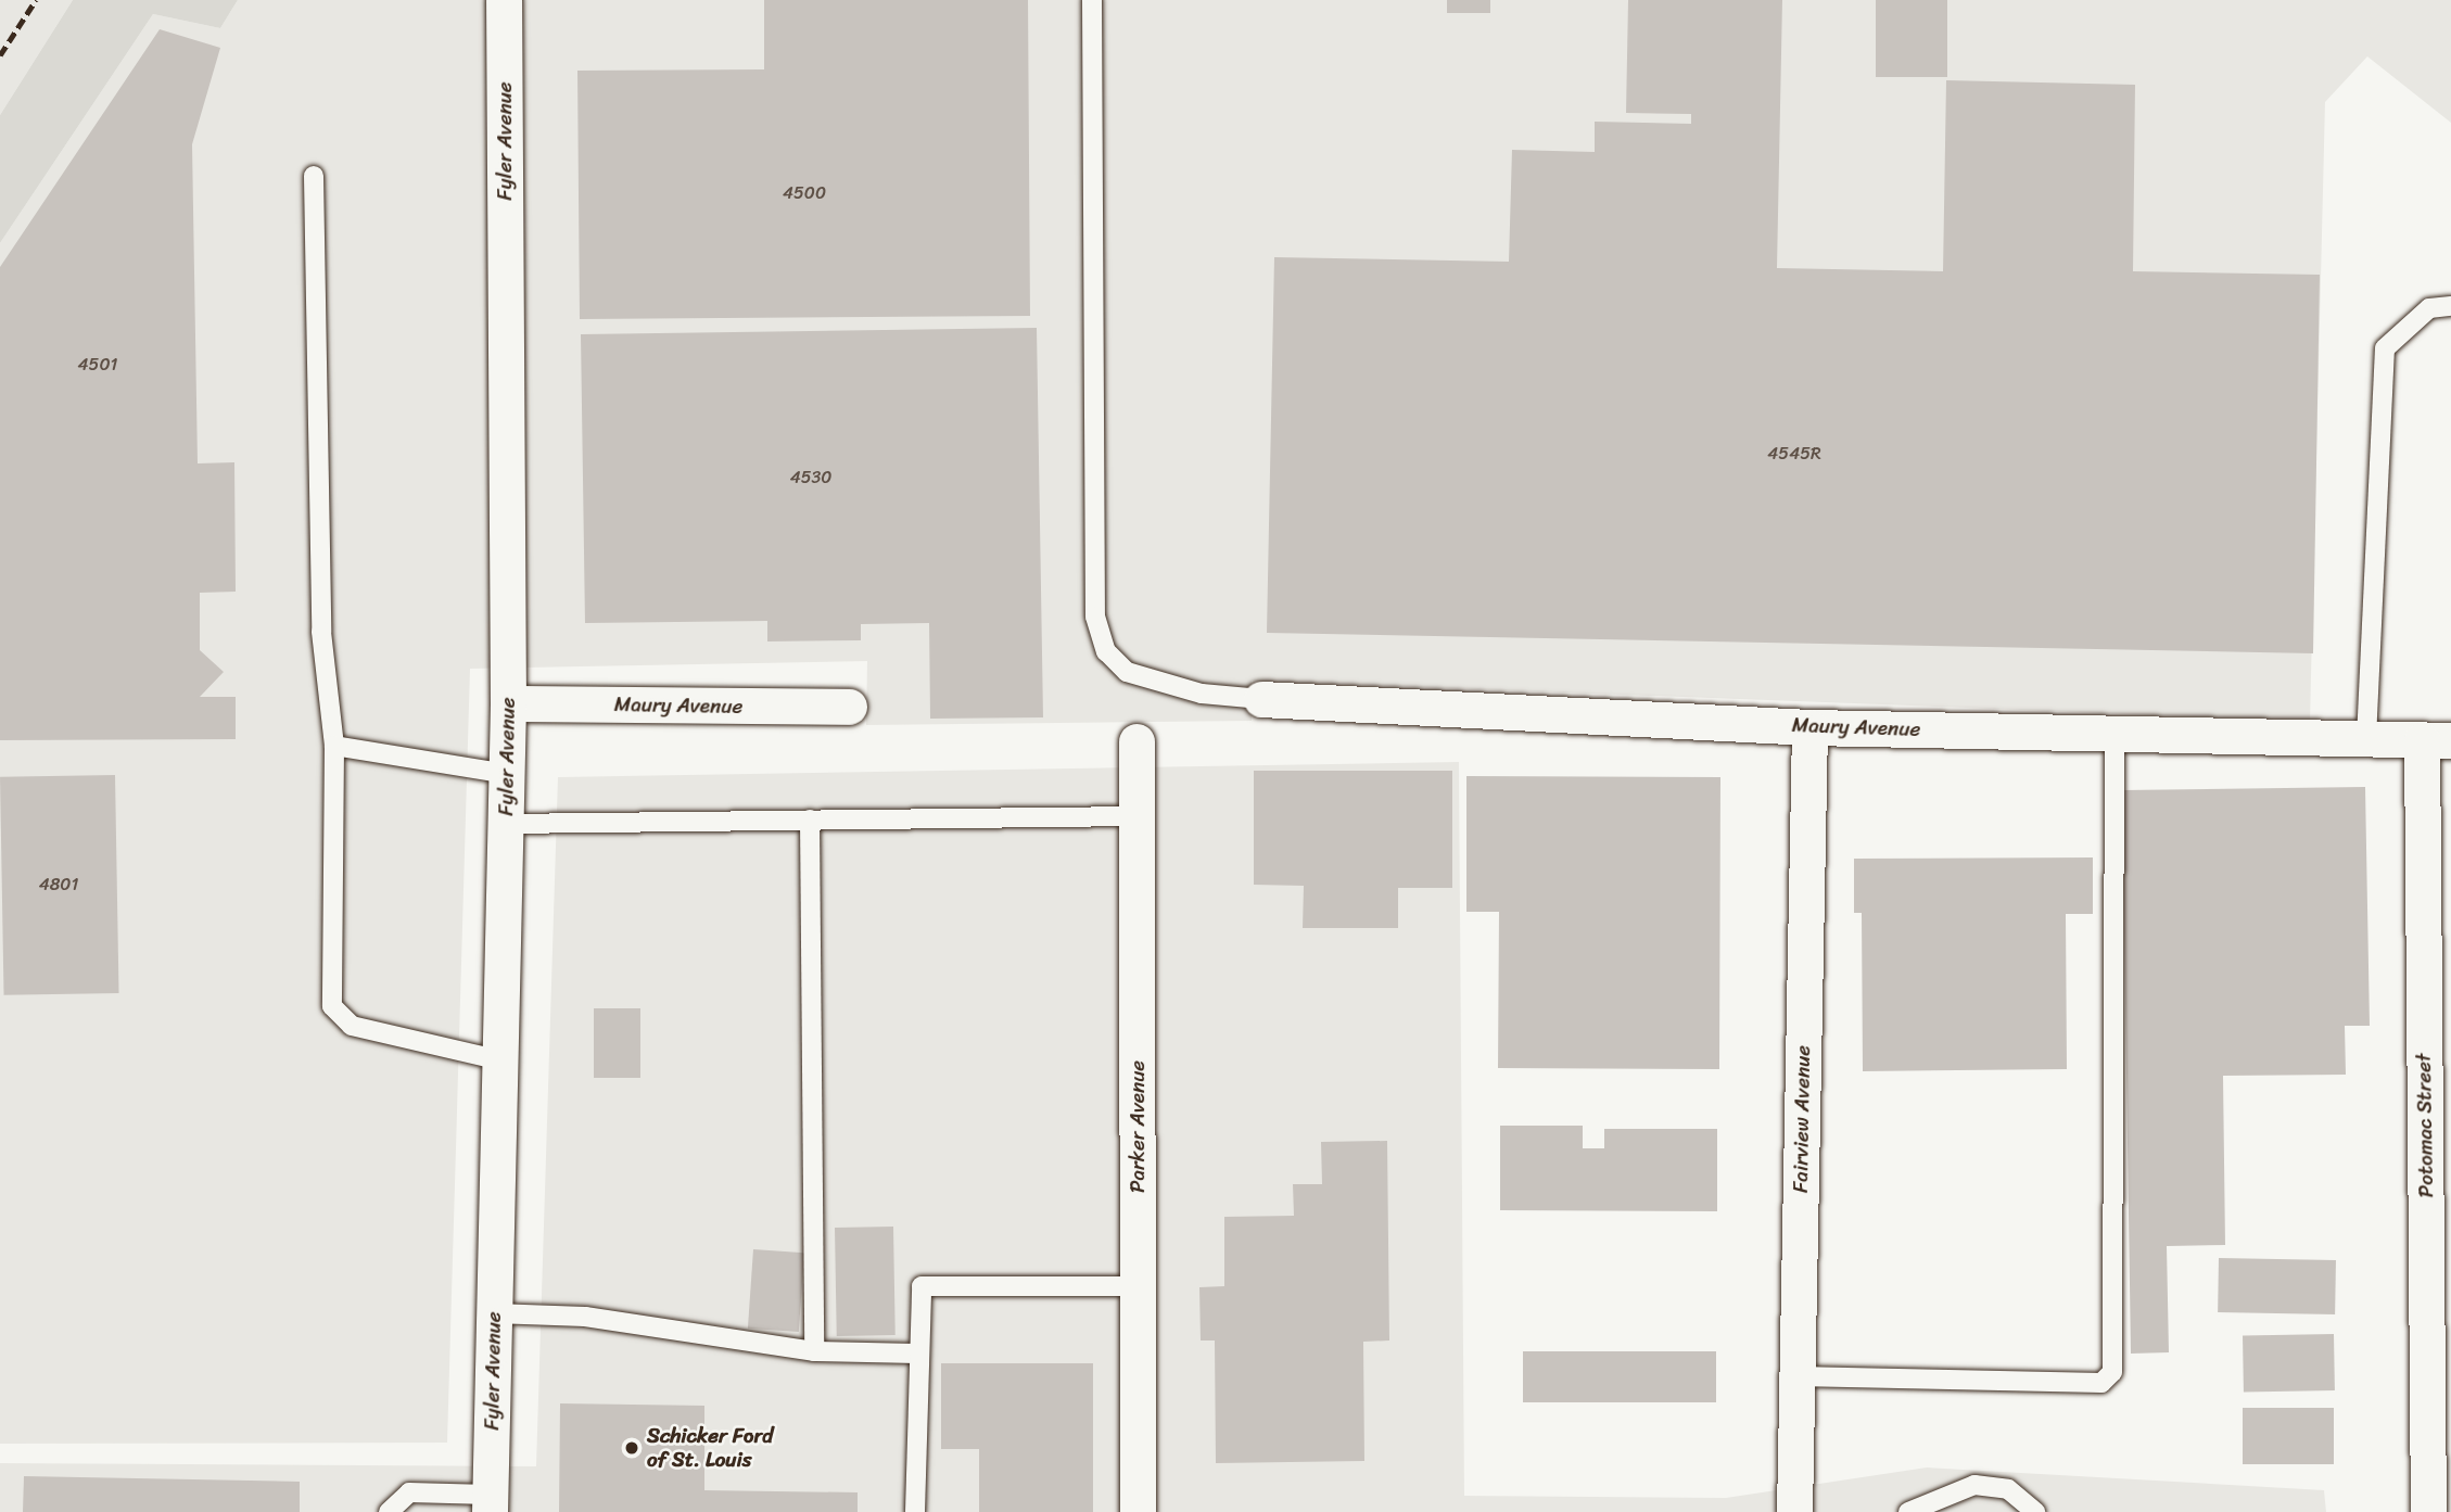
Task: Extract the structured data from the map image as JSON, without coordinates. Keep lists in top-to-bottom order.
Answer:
{
  "streets": {
    "street": [
      "Fyler Avenue",
      "Maury Avenue",
      "Fairview Avenue",
      "Potomac Street",
      "Parker Avenue"
    ]
  },
  "crossings": [
    ["Fyler Avenue", "Maury Avenue"],
    ["Maury Avenue", "Fairview Avenue"],
    ["Maury Avenue", "Potomac Street"]
  ],
  "places": ["Schicker Ford of St. Louis"],
  "house_numbers": [
    "4500",
    "4501",
    "4545R",
    "4530",
    "4801"
  ]
}
